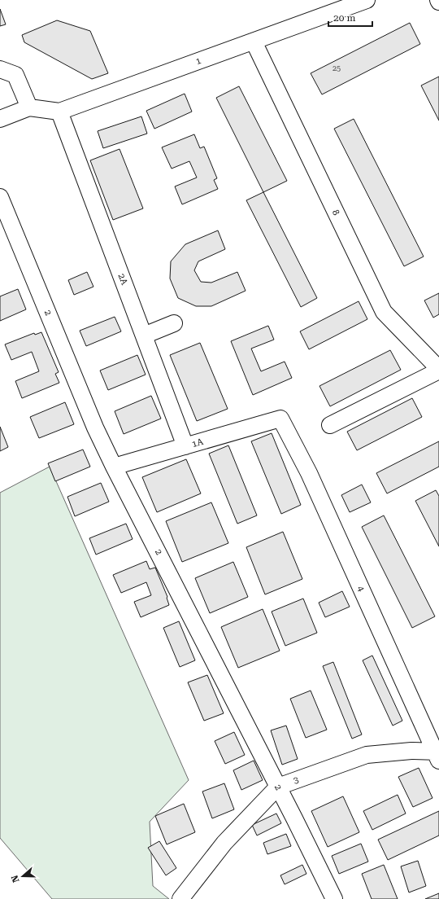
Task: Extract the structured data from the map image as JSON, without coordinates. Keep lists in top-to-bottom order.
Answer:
{
  "streets": {
    "street": [
      "1",
      "8",
      "2A",
      "2",
      "1A",
      "4",
      "3"
    ]
  },
  "crossings": [
    ["1", "8"],
    ["1", "2A"],
    ["2A", "1A"],
    ["2", "1A"],
    ["2", "3"],
    ["1A", "4"],
    ["4", "3"]
  ],
  "house_numbers": ["25"],
  "scale_bar": "20 m",
  "north": "left"
}
